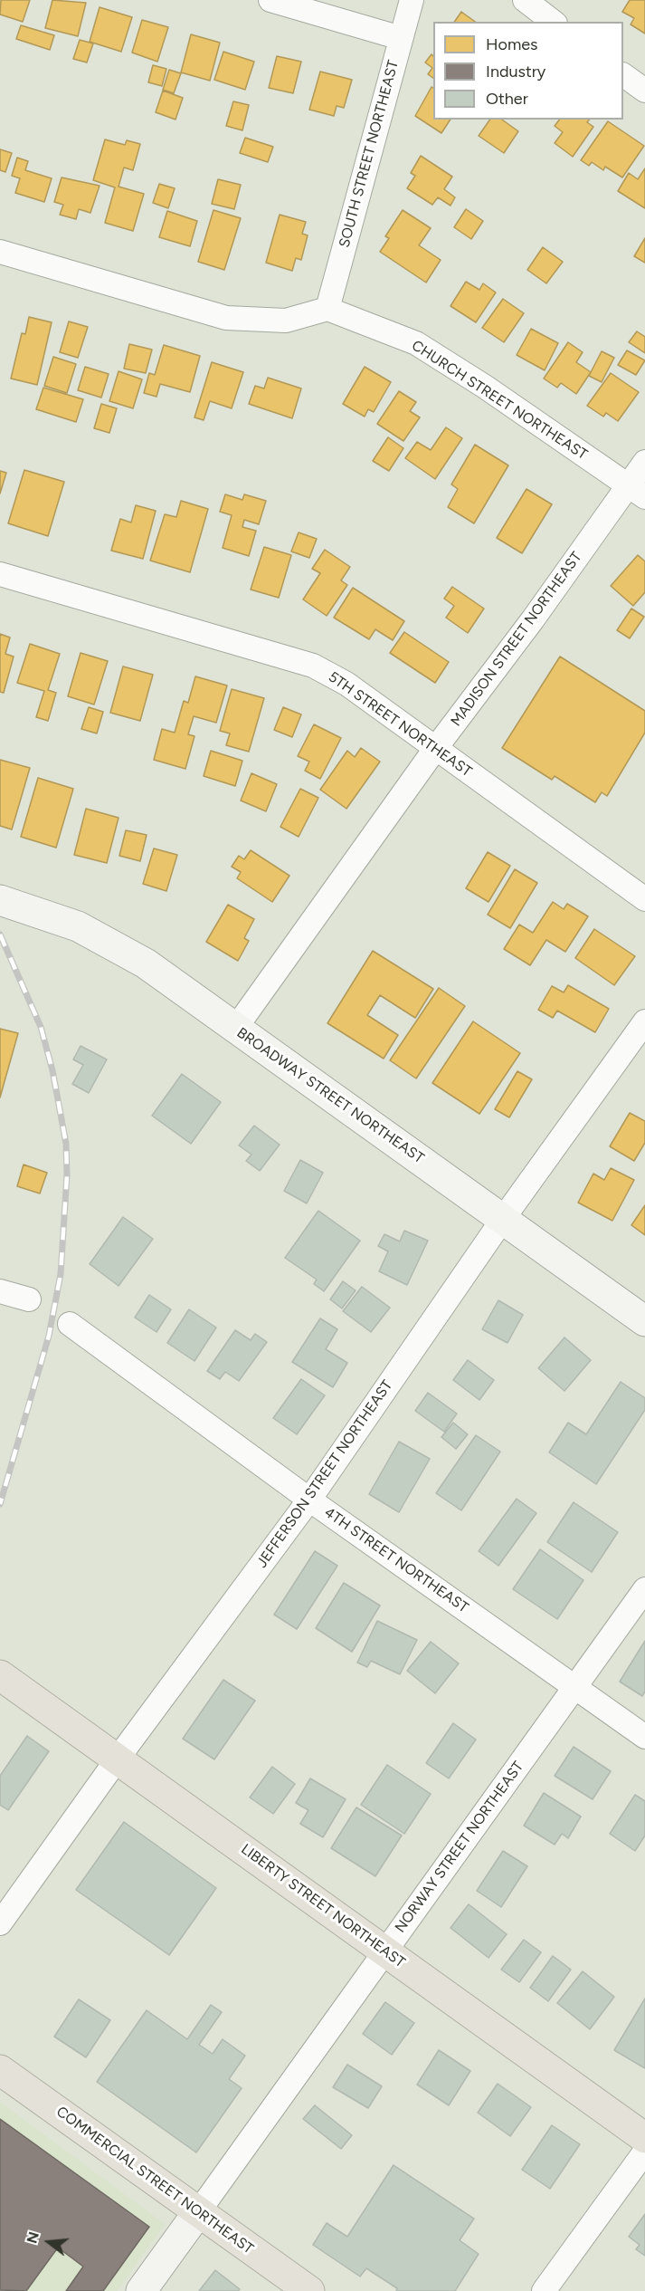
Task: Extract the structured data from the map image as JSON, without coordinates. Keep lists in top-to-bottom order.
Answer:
{
  "streets": {
    "highway": ["LIBERTY STREET NORTHEAST", "COMMERCIAL STREET NORTHEAST"],
    "main road": ["BROADWAY STREET NORTHEAST", "NORWAY STREET NORTHEAST"],
    "street": [
      "SOUTH STREET NORTHEAST",
      "CHURCH STREET NORTHEAST",
      "MADISON STREET NORTHEAST",
      "5TH STREET NORTHEAST",
      "JEFFERSON STREET NORTHEAST",
      "4TH STREET NORTHEAST"
    ]
  },
  "crossings": [
    ["SOUTH STREET NORTHEAST", "CHURCH STREET NORTHEAST"],
    ["CHURCH STREET NORTHEAST", "MADISON STREET NORTHEAST"],
    ["MADISON STREET NORTHEAST", "5TH STREET NORTHEAST"],
    ["MADISON STREET NORTHEAST", "BROADWAY STREET NORTHEAST"],
    ["BROADWAY STREET NORTHEAST", "JEFFERSON STREET NORTHEAST"],
    ["JEFFERSON STREET NORTHEAST", "4TH STREET NORTHEAST"],
    ["JEFFERSON STREET NORTHEAST", "LIBERTY STREET NORTHEAST"],
    ["4TH STREET NORTHEAST", "NORWAY STREET NORTHEAST"],
    ["NORWAY STREET NORTHEAST", "LIBERTY STREET NORTHEAST"],
    ["NORWAY STREET NORTHEAST", "COMMERCIAL STREET NORTHEAST"]
  ],
  "legend": ["Homes", "Industry", "Other"],
  "north": "left"
}
